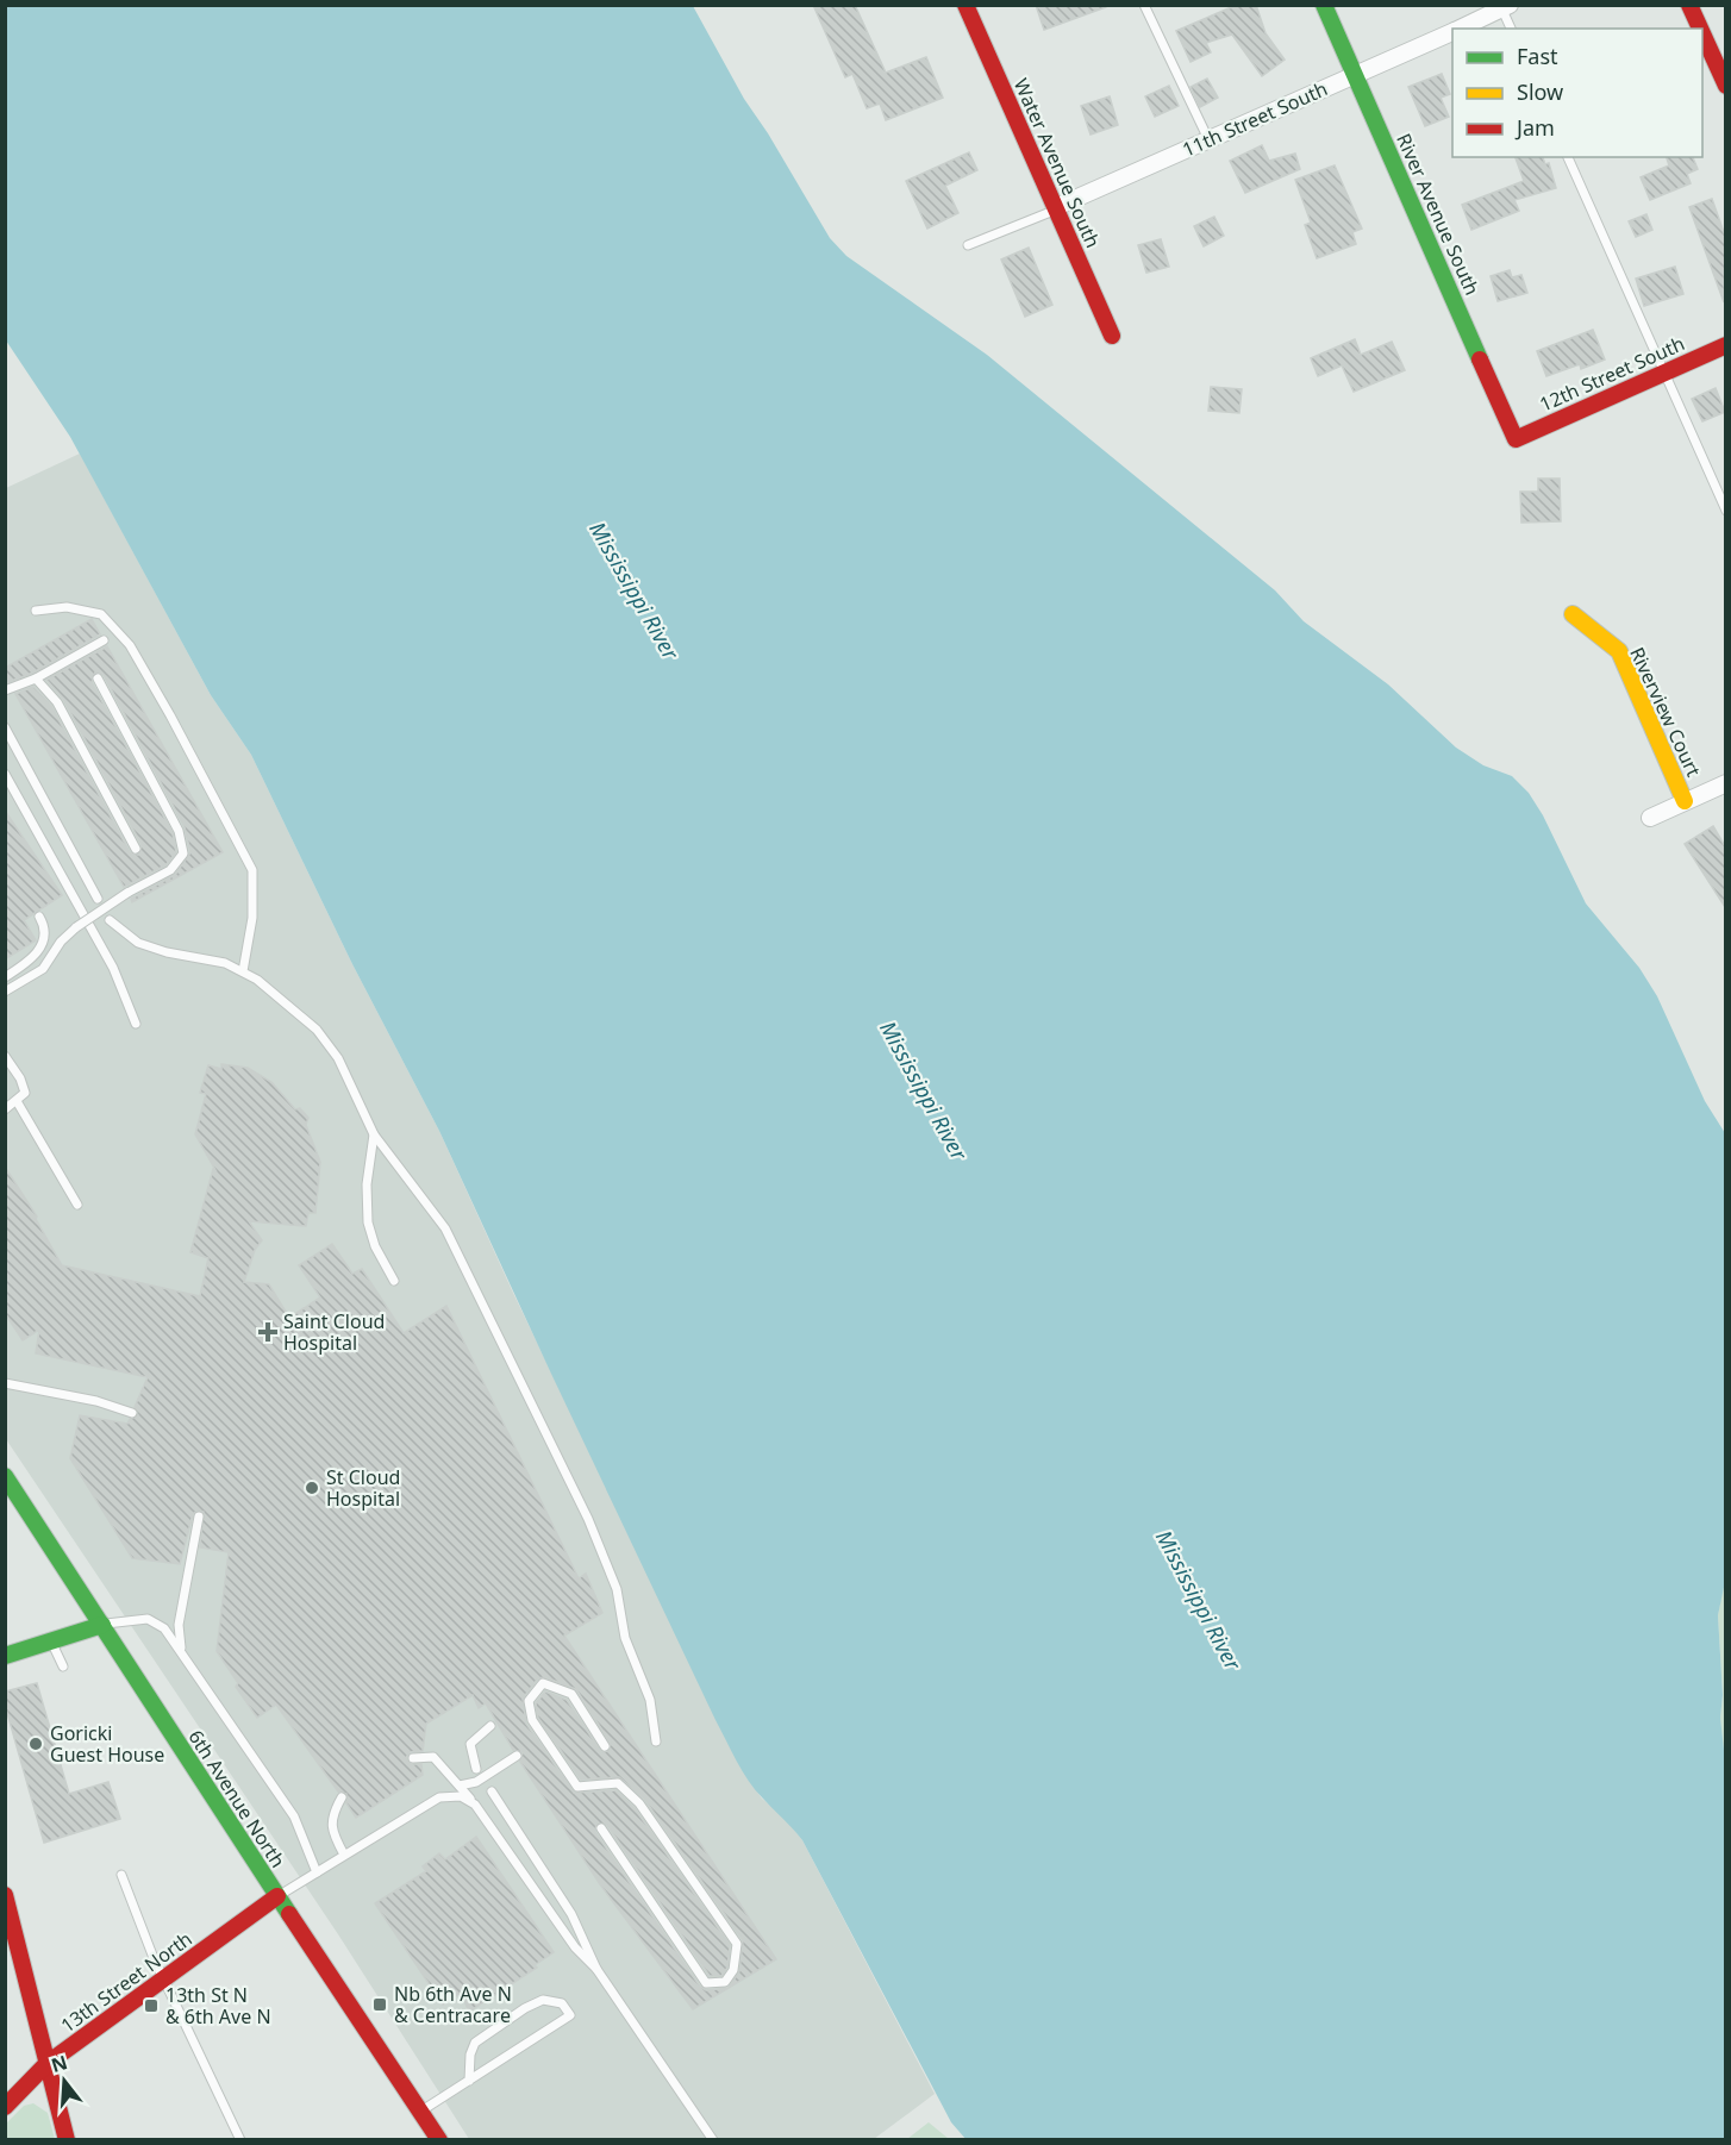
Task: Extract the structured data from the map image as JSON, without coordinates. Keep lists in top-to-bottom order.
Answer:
{
  "streets": {
    "street": [
      "11th Street South",
      "Water Avenue South",
      "River Avenue South",
      "12th Street South",
      "Riverview Court",
      "6th Avenue North",
      "13th Street North"
    ]
  },
  "crossings": [
    ["11th Street South", "Water Avenue South"],
    ["11th Street South", "River Avenue South"],
    ["River Avenue South", "12th Street South"],
    ["6th Avenue North", "13th Street North"]
  ],
  "water": ["Mississippi River"],
  "places": {
    "health": ["Saint Cloud Hospital"],
    "other": ["St Cloud Hospital", "Goricki Guest House"],
    "transit": ["Nb 6th Ave N & Centracare", "13th St N & 6th Ave N"]
  },
  "legend": ["Fast", "Slow", "Jam"],
  "north": "top"
}
